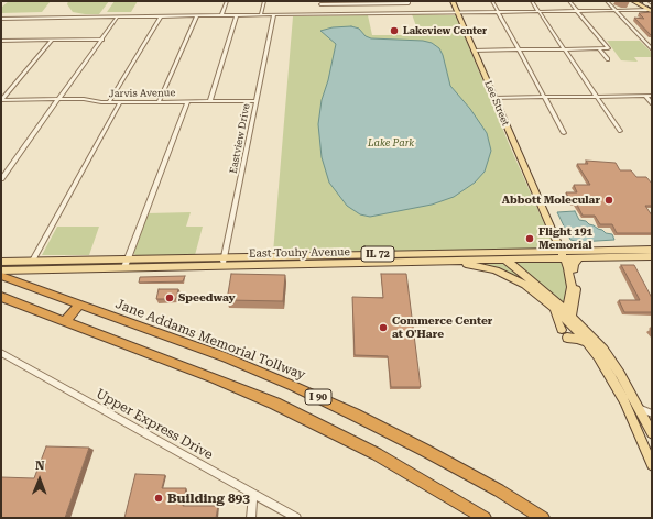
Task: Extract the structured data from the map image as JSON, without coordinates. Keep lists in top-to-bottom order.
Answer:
{
  "streets": {
    "highway": ["Jane Addams Memorial Tollway", "I 90"],
    "main road": ["Lee Street", "East Touhy Avenue", "IL 72"],
    "street": ["Jarvis Avenue", "Eastview Drive", "Upper Express Drive"]
  },
  "crossings": [
    ["Jarvis Avenue", "Eastview Drive"],
    ["Lee Street", "East Touhy Avenue"],
    ["Lee Street", "IL 72"],
    ["Eastview Drive", "East Touhy Avenue"],
    ["East Touhy Avenue", "IL 72"],
    ["East Touhy Avenue", "Jane Addams Memorial Tollway"]
  ],
  "parks": ["Lake Park"],
  "places": [
    "Lakeview Center",
    "Abbott Molecular",
    "Flight 191 Memorial",
    "Speedway",
    "Commerce Center at O'Hare",
    "Building 893"
  ],
  "north": "top"
}
